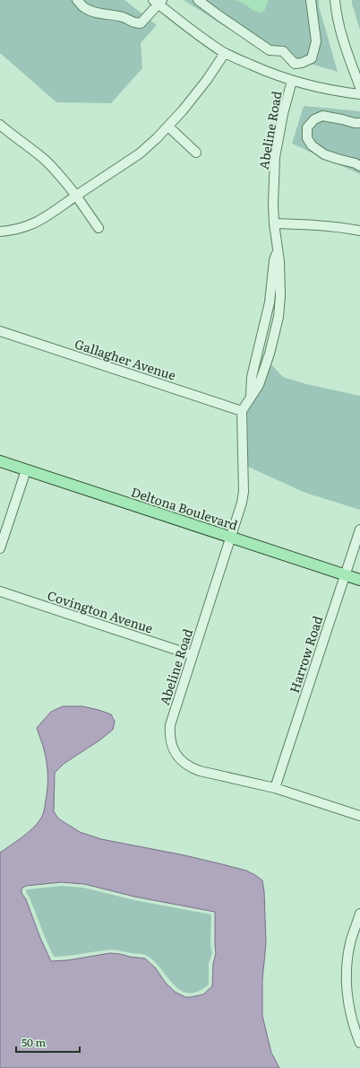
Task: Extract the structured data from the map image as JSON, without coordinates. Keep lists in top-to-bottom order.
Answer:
{
  "streets": {
    "main road": ["Deltona Boulevard"],
    "street": [
      "Abeline Road",
      "Gallagher Avenue",
      "Covington Avenue",
      "Harrow Road"
    ]
  },
  "crossings": [
    ["Abeline Road", "Gallagher Avenue"],
    ["Abeline Road", "Deltona Boulevard"],
    ["Abeline Road", "Covington Avenue"],
    ["Abeline Road", "Harrow Road"],
    ["Deltona Boulevard", "Harrow Road"]
  ],
  "scale_bar": "50 m"
}
